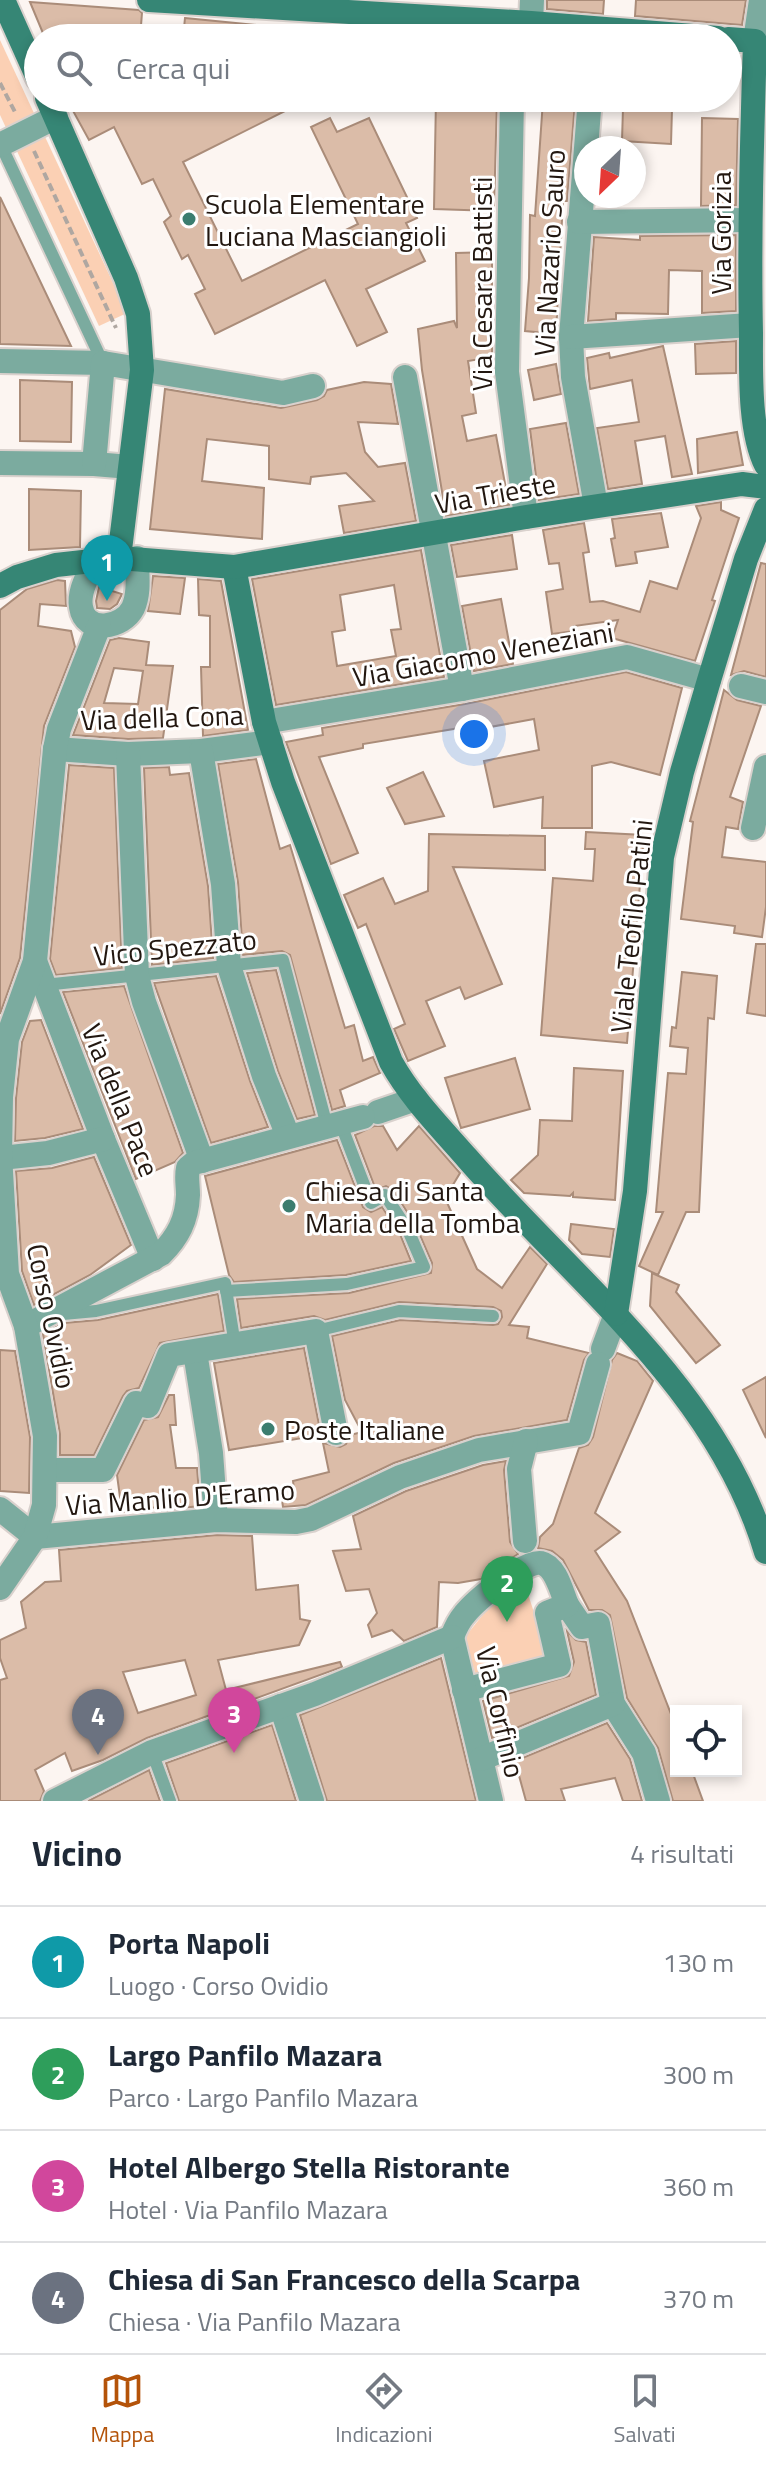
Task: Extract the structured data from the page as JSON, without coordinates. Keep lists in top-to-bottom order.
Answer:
{
  "streets": {
    "main road": ["Via Gorizia", "Via Trieste", "Viale Teofilo Patini"],
    "street": [
      "Via Nazario Sauro",
      "Via Cesare Battisti",
      "Via Giacomo Veneziani",
      "Via della Cona",
      "Via della Pace",
      "Corso Ovidio",
      "Via Manlio D'Eramo",
      "Via Corfinio"
    ],
    "lane": ["Vico Spezzato"]
  },
  "crossings": [
    ["Via Nazario Sauro", "Via Trieste"],
    ["Via Cesare Battisti", "Via Trieste"],
    ["Via Trieste", "Corso Ovidio"],
    ["Via Giacomo Veneziani", "Via della Cona"],
    ["Via Giacomo Veneziani", "Viale Teofilo Patini"],
    ["Via della Cona", "Corso Ovidio"],
    ["Viale Teofilo Patini", "Via Manlio D'Eramo"],
    ["Vico Spezzato", "Via della Pace"],
    ["Via della Pace", "Corso Ovidio"],
    ["Corso Ovidio", "Via Manlio D'Eramo"]
  ],
  "places": ["Scuola Elementare Luciana Masciangioli", "Chiesa di Santa Maria della Tomba", "Poste Italiane"],
  "north": "bottom left",
  "page": {
    "search": "Cerca qui",
    "pins": [
      "1",
      "2",
      "3",
      "4"
    ],
    "heading": ["Vicino", "4 risultati"],
    "list": [
      {
        "mark": "1",
        "name": "Porta Napoli",
        "note": "Luogo · Corso Ovidio",
        "value": "130 m"
      },
      {
        "mark": "2",
        "name": "Largo Panfilo Mazara",
        "note": "Parco · Largo Panfilo Mazara",
        "value": "300 m"
      },
      {
        "mark": "3",
        "name": "Hotel Albergo Stella Ristorante",
        "note": "Hotel · Via Panfilo Mazara",
        "value": "360 m"
      },
      {
        "mark": "4",
        "name": "Chiesa di San Francesco della Scarpa",
        "note": "Chiesa · Via Panfilo Mazara",
        "value": "370 m"
      }
    ],
    "nav": ["Mappa", "Indicazioni", "Salvati"]
  }
}
